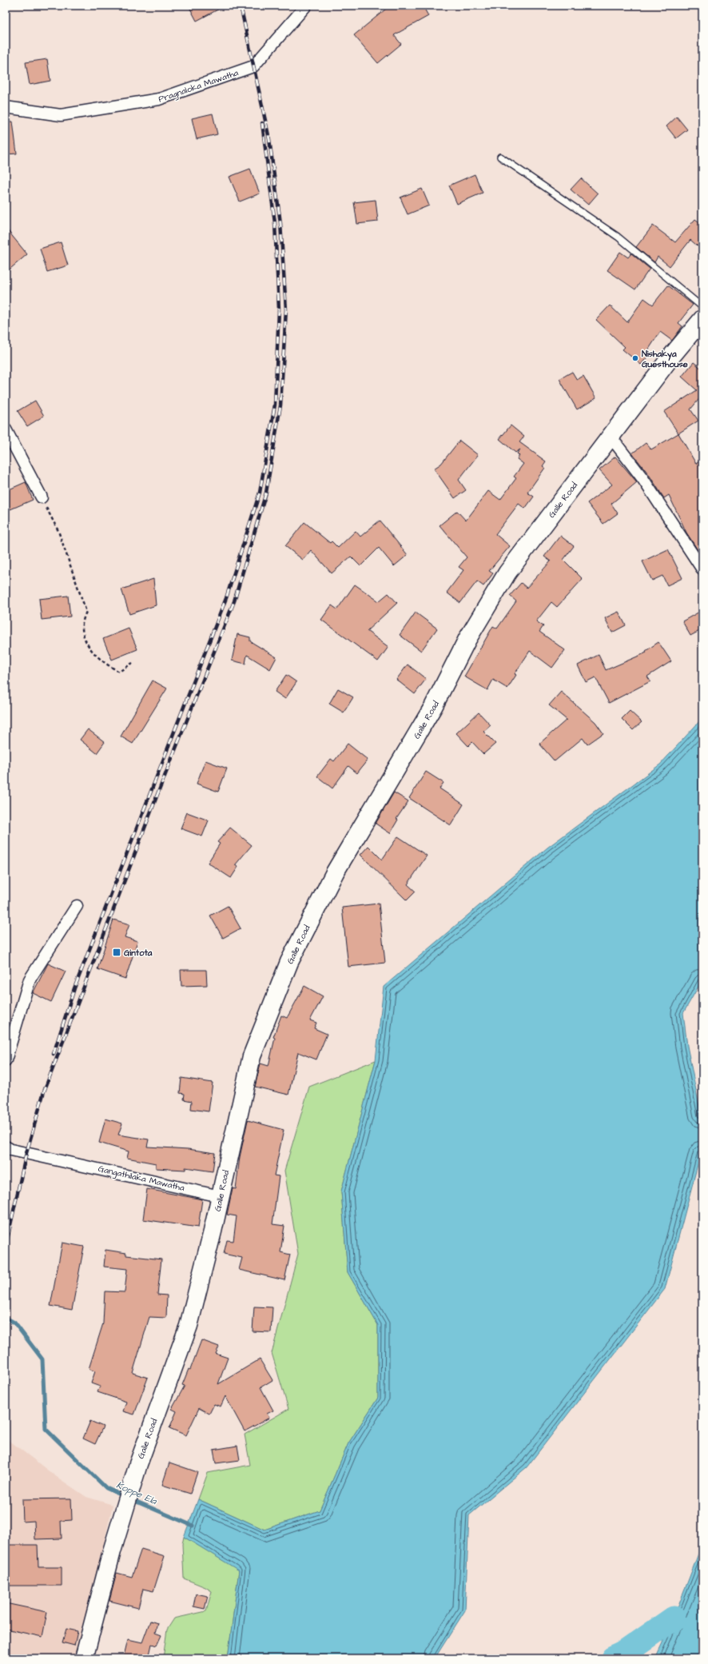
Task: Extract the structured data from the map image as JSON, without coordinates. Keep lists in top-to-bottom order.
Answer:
{
  "streets": {
    "highway": ["Galle Road"],
    "street": ["Pragnaloka Mawatha", "Gangathilaka Mawatha"]
  },
  "crossings": [
    ["Galle Road", "Gangathilaka Mawatha"]
  ],
  "water": ["Koppe Ela"],
  "places": {
    "other": ["Nishakya Guesthouse"],
    "transit": ["Gintota"]
  }
}
